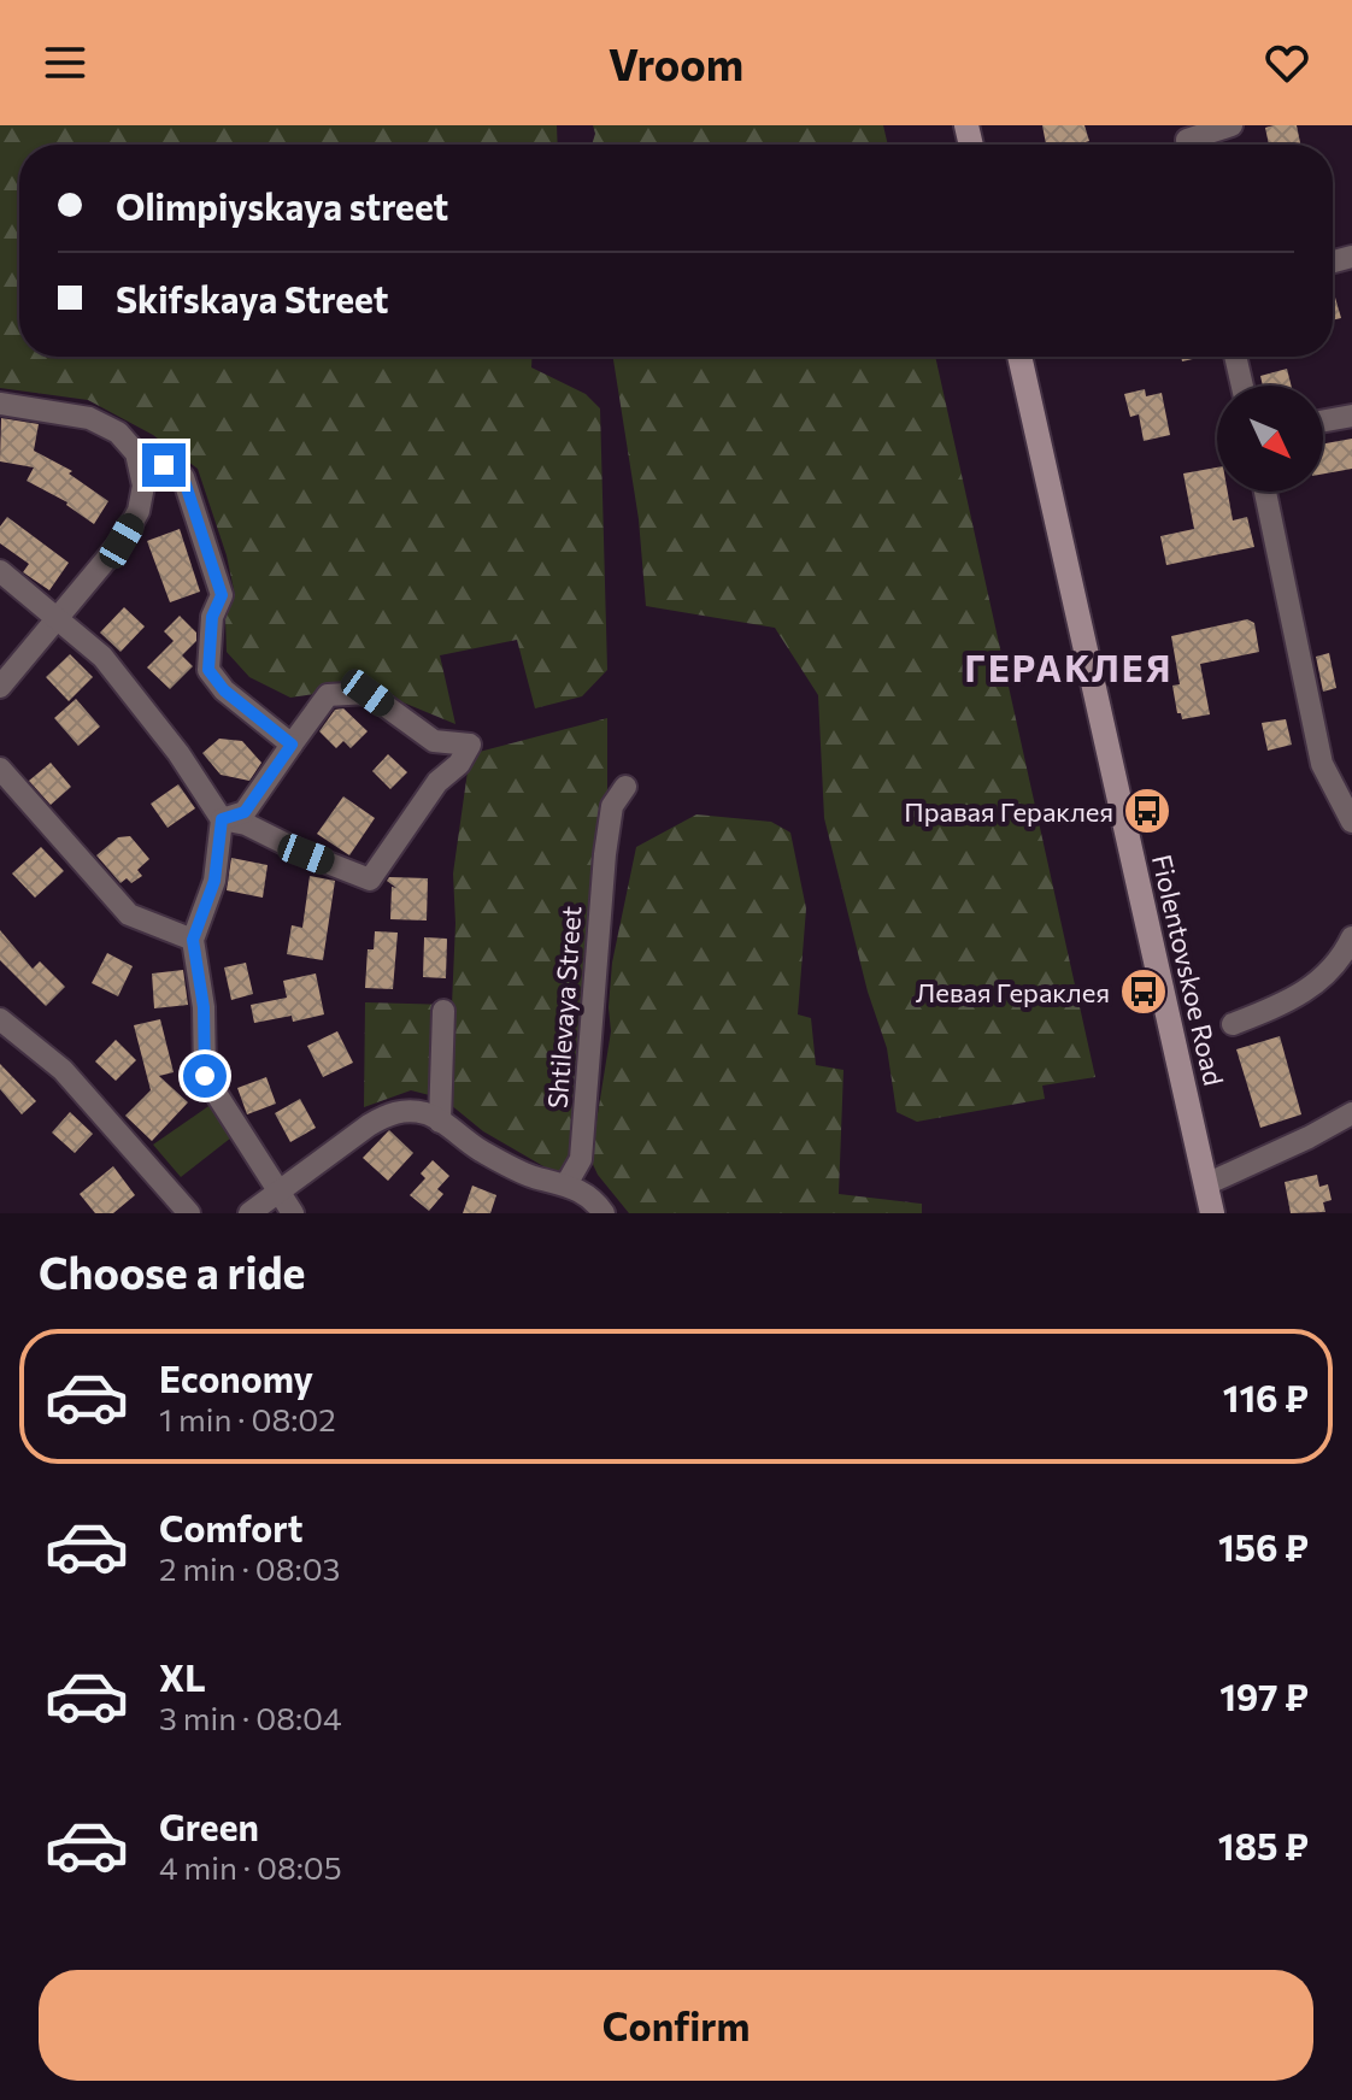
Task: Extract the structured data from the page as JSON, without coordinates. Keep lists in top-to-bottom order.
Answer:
{
  "streets": {
    "main road": ["Fiolentovskoe Road"],
    "street": ["Shtilevaya Street"]
  },
  "districts": ["ГЕРАКЛЕЯ"],
  "places": {
    "bus stop": ["Правая Гераклея", "Левая Гераклея"]
  },
  "north": "bottom right",
  "page": {
    "header": "Vroom",
    "banner": ["Olimpiyskaya street", "Skifskaya Street"],
    "heading": "Choose a ride",
    "list": [
      {
        "name": "Economy",
        "note": "1 min · 08:02",
        "value": "116 ₽"
      },
      {
        "name": "Comfort",
        "note": "2 min · 08:03",
        "value": "156 ₽"
      },
      {
        "name": "XL",
        "note": "3 min · 08:04",
        "value": "197 ₽"
      },
      {
        "name": "Green",
        "note": "4 min · 08:05",
        "value": "185 ₽"
      }
    ],
    "buttons": "Confirm"
  }
}
